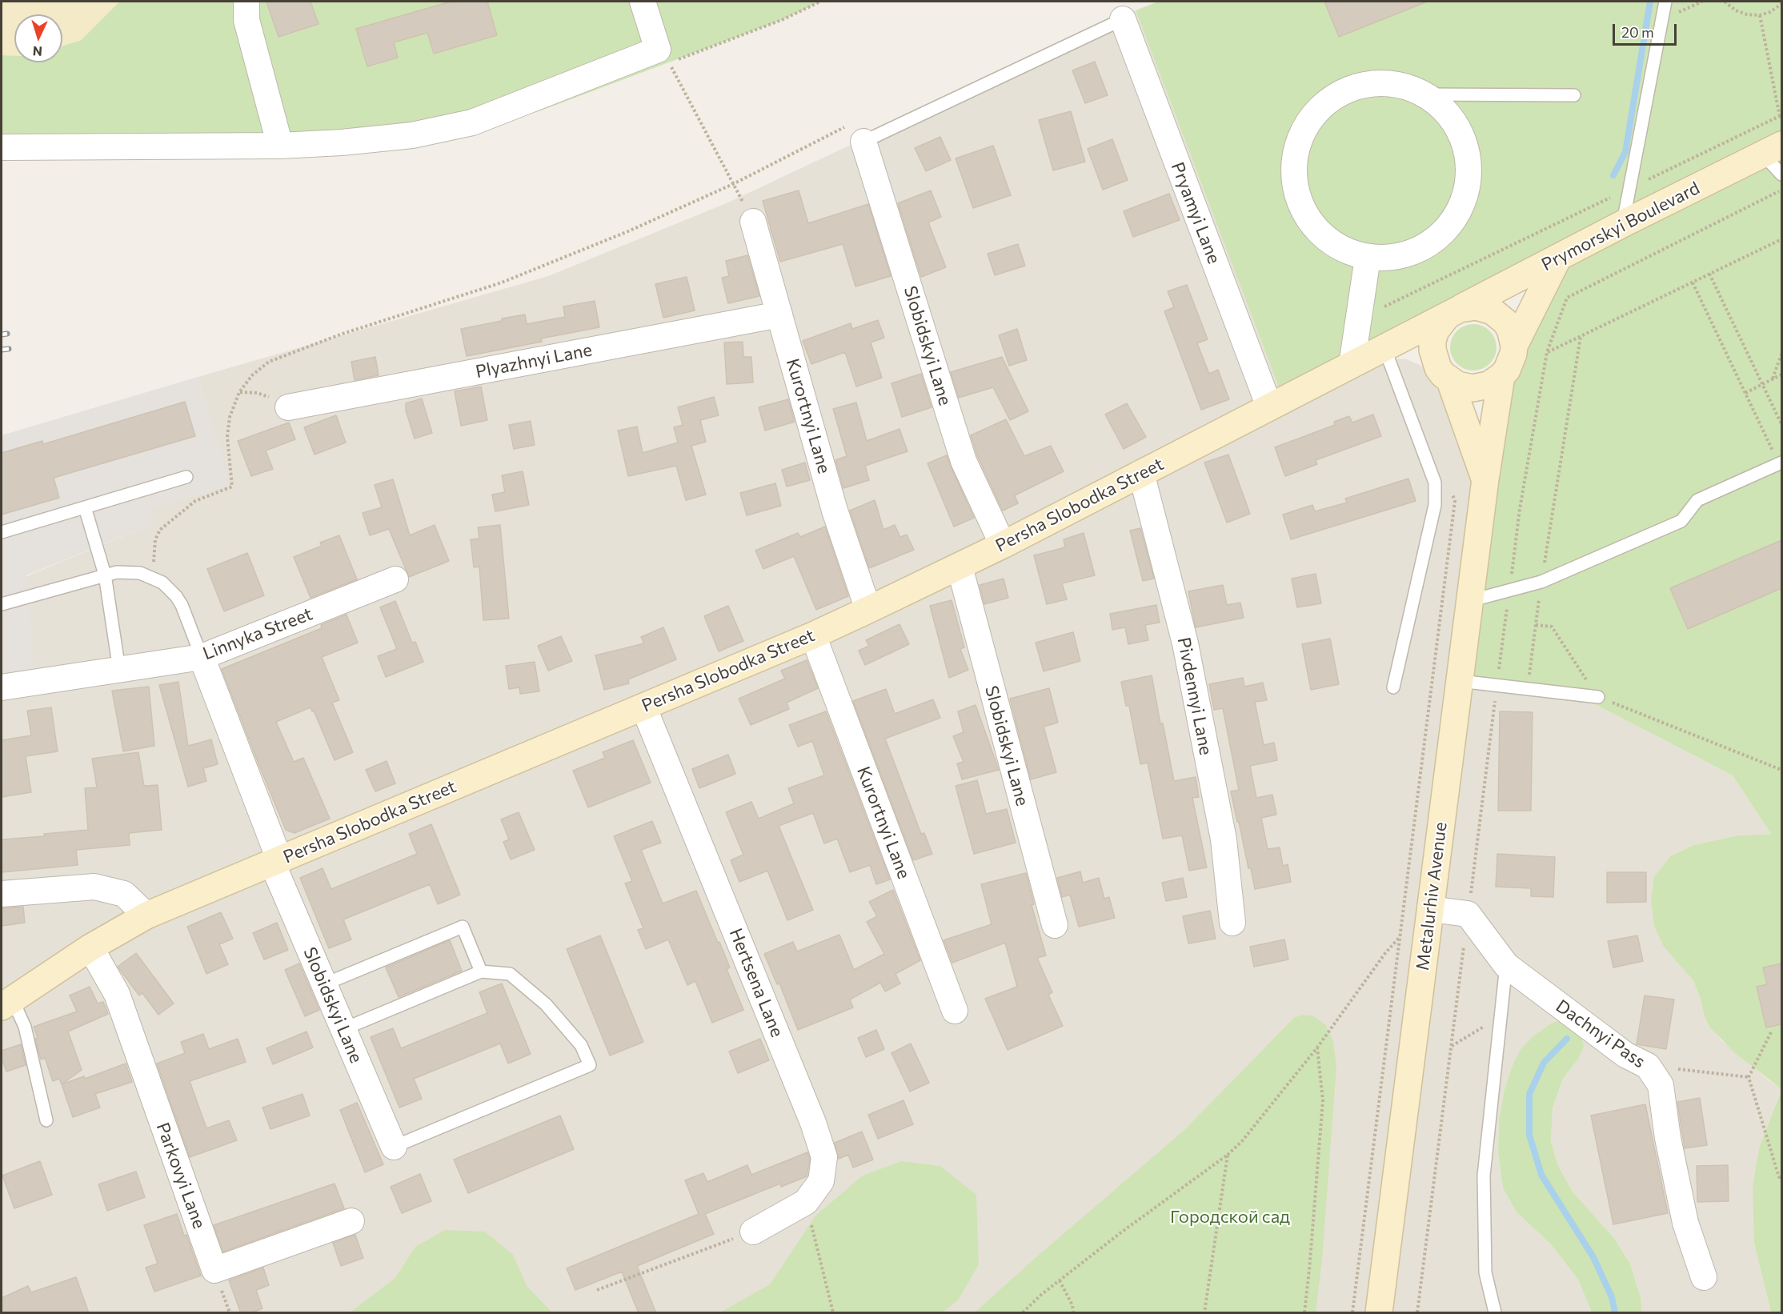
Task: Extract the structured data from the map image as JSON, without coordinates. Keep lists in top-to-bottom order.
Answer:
{
  "streets": {
    "street": [
      "Pryamyi Lane",
      "Prymorskyi Boulevard",
      "Slobidskyi Lane",
      "Plyazhnyi Lane",
      "Kurortnyi Lane",
      "Persha Slobodka Street",
      "Linnyka Street",
      "Pivdennyi Lane",
      "Metalurhiv Avenue",
      "Hertsena Lane",
      "Dachnyi Pass",
      "Parkovyi Lane"
    ]
  },
  "crossings": [
    ["Pryamyi Lane", "Persha Slobodka Street"],
    ["Prymorskyi Boulevard", "Persha Slobodka Street"],
    ["Prymorskyi Boulevard", "Metalurhiv Avenue"],
    ["Slobidskyi Lane", "Persha Slobodka Street"],
    ["Slobidskyi Lane", "Linnyka Street"],
    ["Plyazhnyi Lane", "Kurortnyi Lane"],
    ["Kurortnyi Lane", "Persha Slobodka Street"],
    ["Persha Slobodka Street", "Pivdennyi Lane"],
    ["Persha Slobodka Street", "Metalurhiv Avenue"],
    ["Persha Slobodka Street", "Hertsena Lane"],
    ["Persha Slobodka Street", "Parkovyi Lane"]
  ],
  "parks": ["Городской сад"],
  "scale_bar": "20 m",
  "north": "bottom"
}
